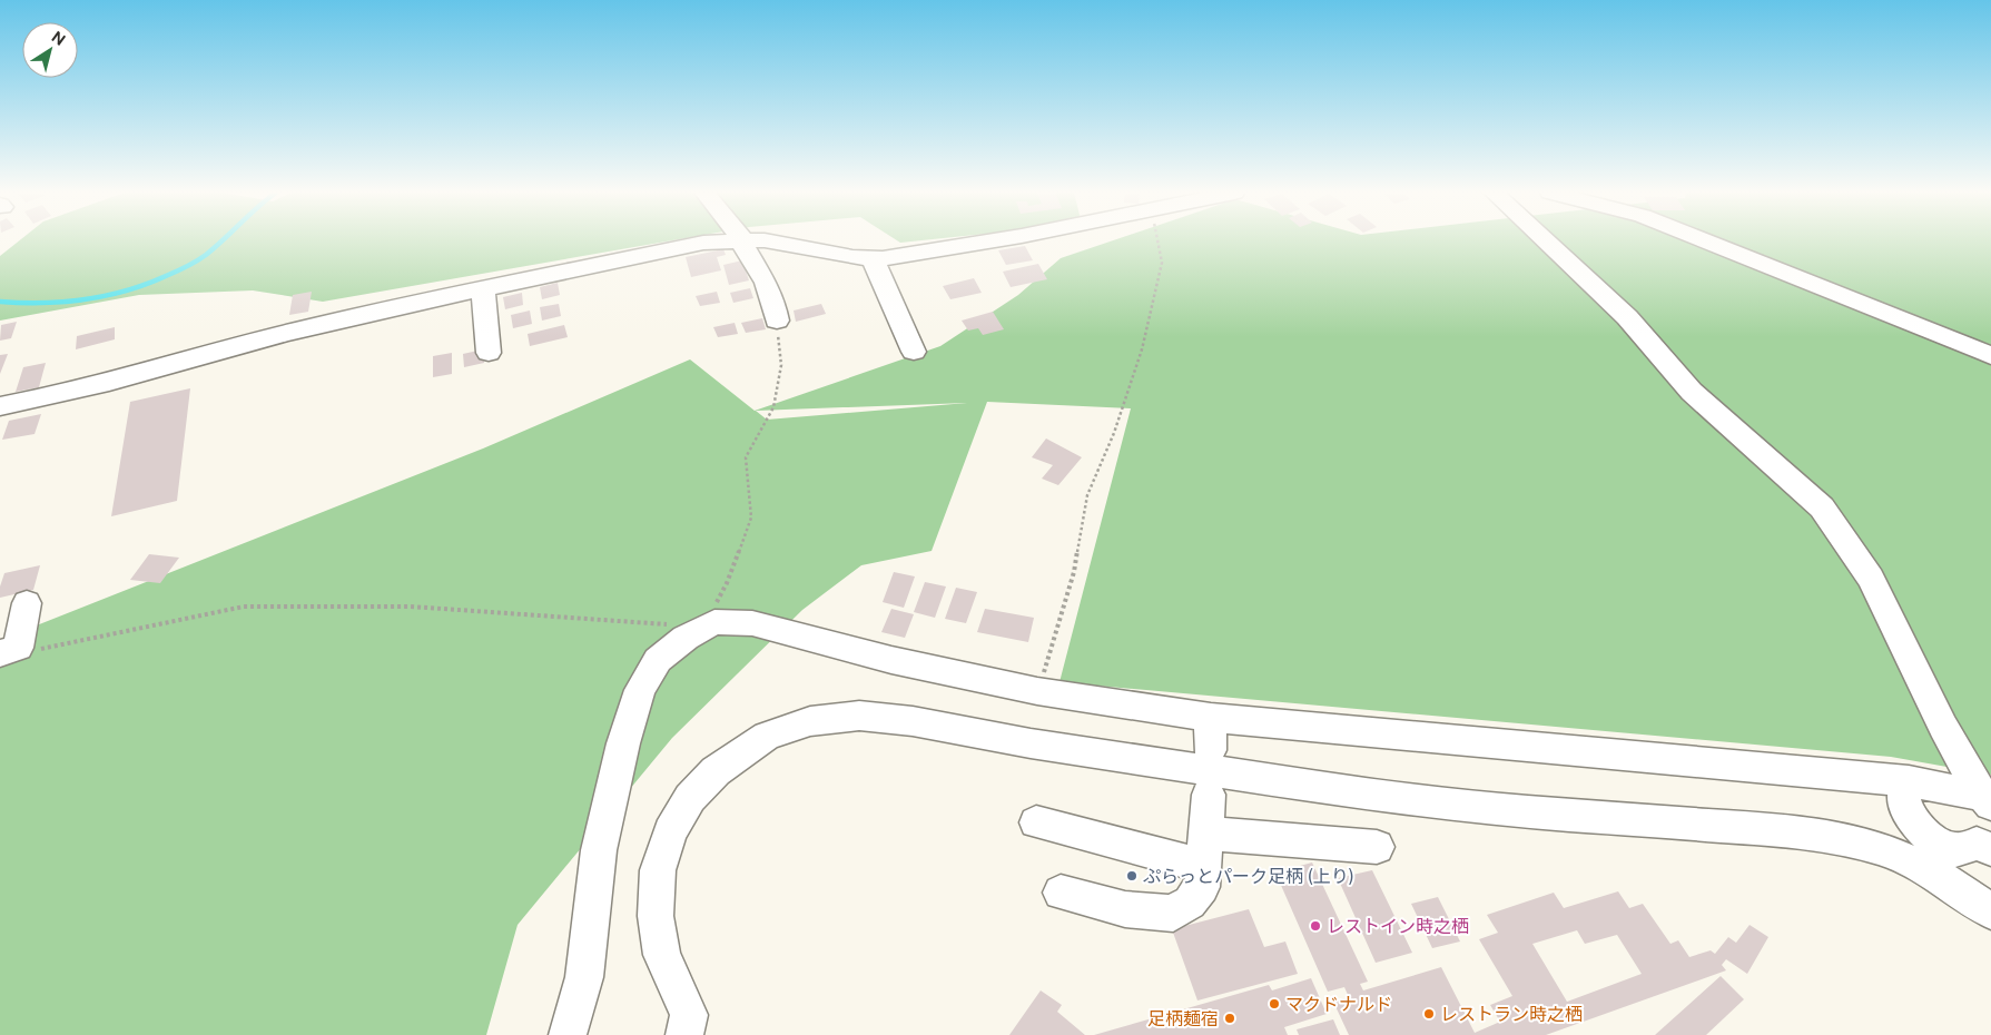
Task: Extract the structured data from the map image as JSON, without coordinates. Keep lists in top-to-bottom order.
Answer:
{
  "places": [
    "ぷらっとパーク足柄 (上り)",
    "レストイン時之栖",
    "マクドナルド",
    "レストラン時之栖",
    "足柄麺宿"
  ],
  "north": "top right"
}
